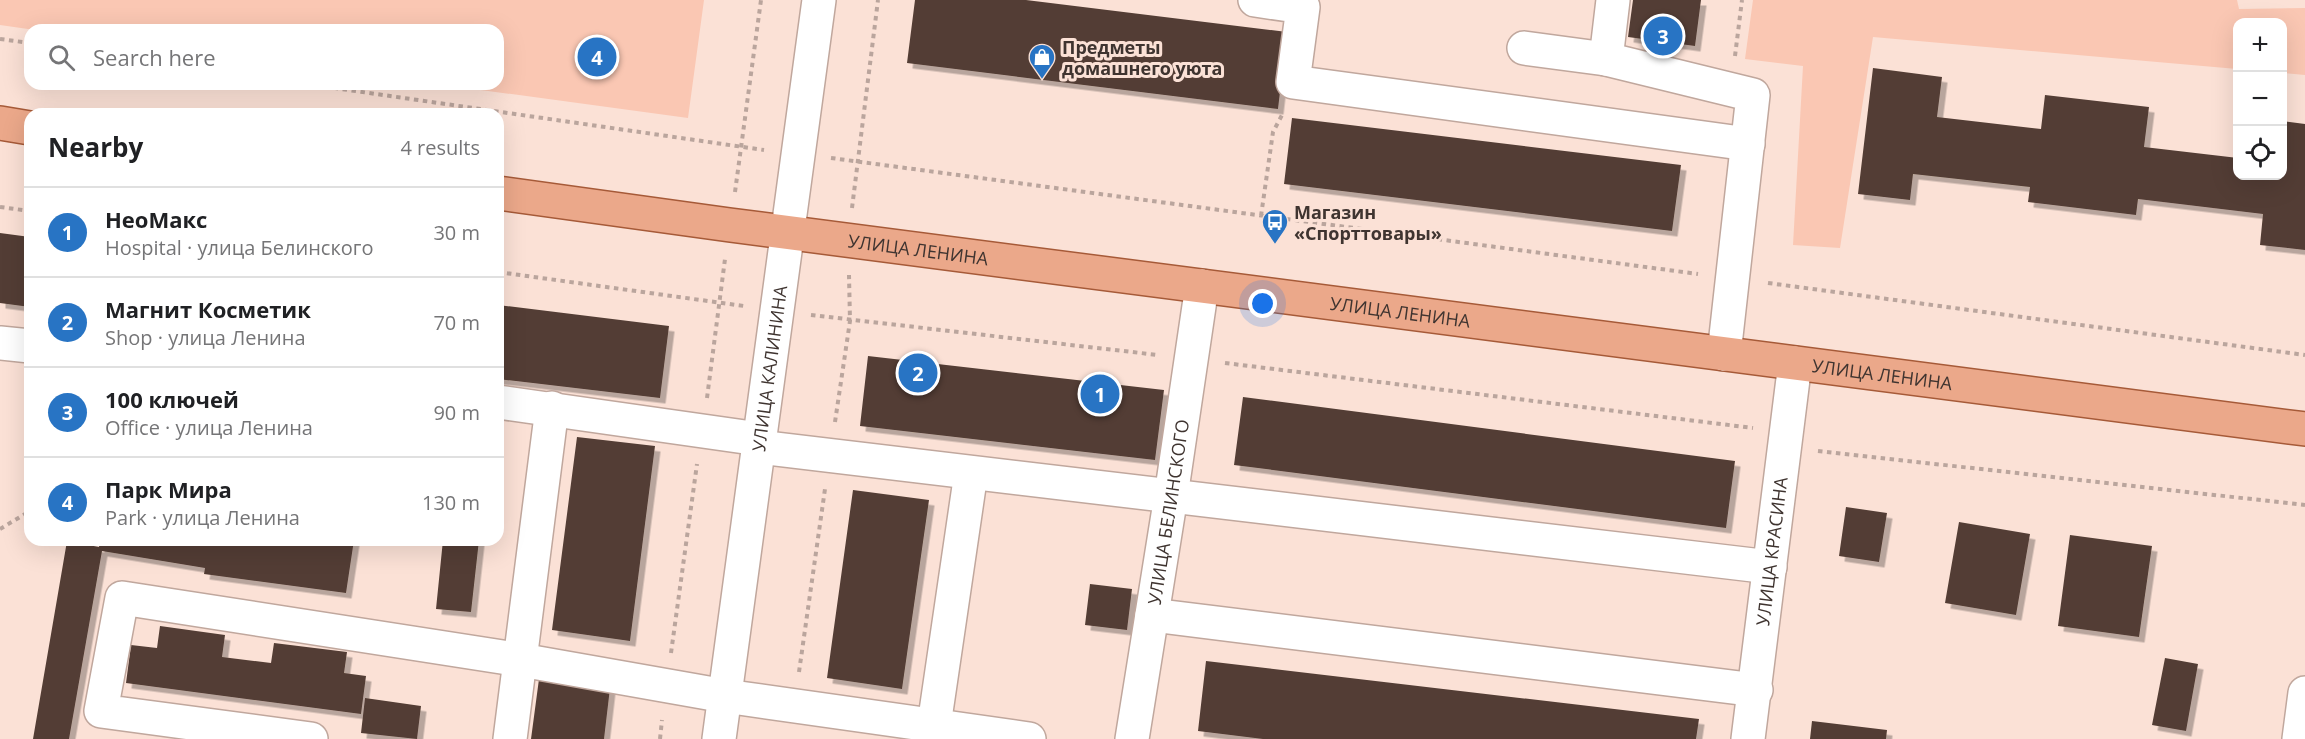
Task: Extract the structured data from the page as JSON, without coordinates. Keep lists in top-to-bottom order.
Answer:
{
  "streets": {
    "main road": ["УЛИЦА ЛЕНИНА"],
    "street": ["УЛИЦА КАЛИНИНА", "УЛИЦА БЕЛИНСКОГО", "УЛИЦА КРАСИНА"]
  },
  "crossings": [
    ["УЛИЦА ЛЕНИНА", "УЛИЦА КАЛИНИНА"],
    ["УЛИЦА ЛЕНИНА", "УЛИЦА БЕЛИНСКОГО"],
    ["УЛИЦА ЛЕНИНА", "УЛИЦА КРАСИНА"]
  ],
  "places": {
    "shop": ["Предметы домашнего уюта"],
    "bus stop": ["Магазин «Спорттовары»"]
  },
  "page": {
    "pins": [
      "3",
      "4",
      "2",
      "1"
    ],
    "map_buttons": ["+", "−"],
    "search": "Search here",
    "heading": ["Nearby", "4 results"],
    "list": [
      {
        "mark": "1",
        "name": "НеоМакс",
        "note": "Hospital · улица Белинского",
        "value": "30 m"
      },
      {
        "mark": "2",
        "name": "Магнит Косметик",
        "note": "Shop · улица Ленина",
        "value": "70 m"
      },
      {
        "mark": "3",
        "name": "100 ключей",
        "note": "Office · улица Ленина",
        "value": "90 m"
      },
      {
        "mark": "4",
        "name": "Парк Мира",
        "note": "Park · улица Ленина",
        "value": "130 m"
      }
    ]
  }
}
